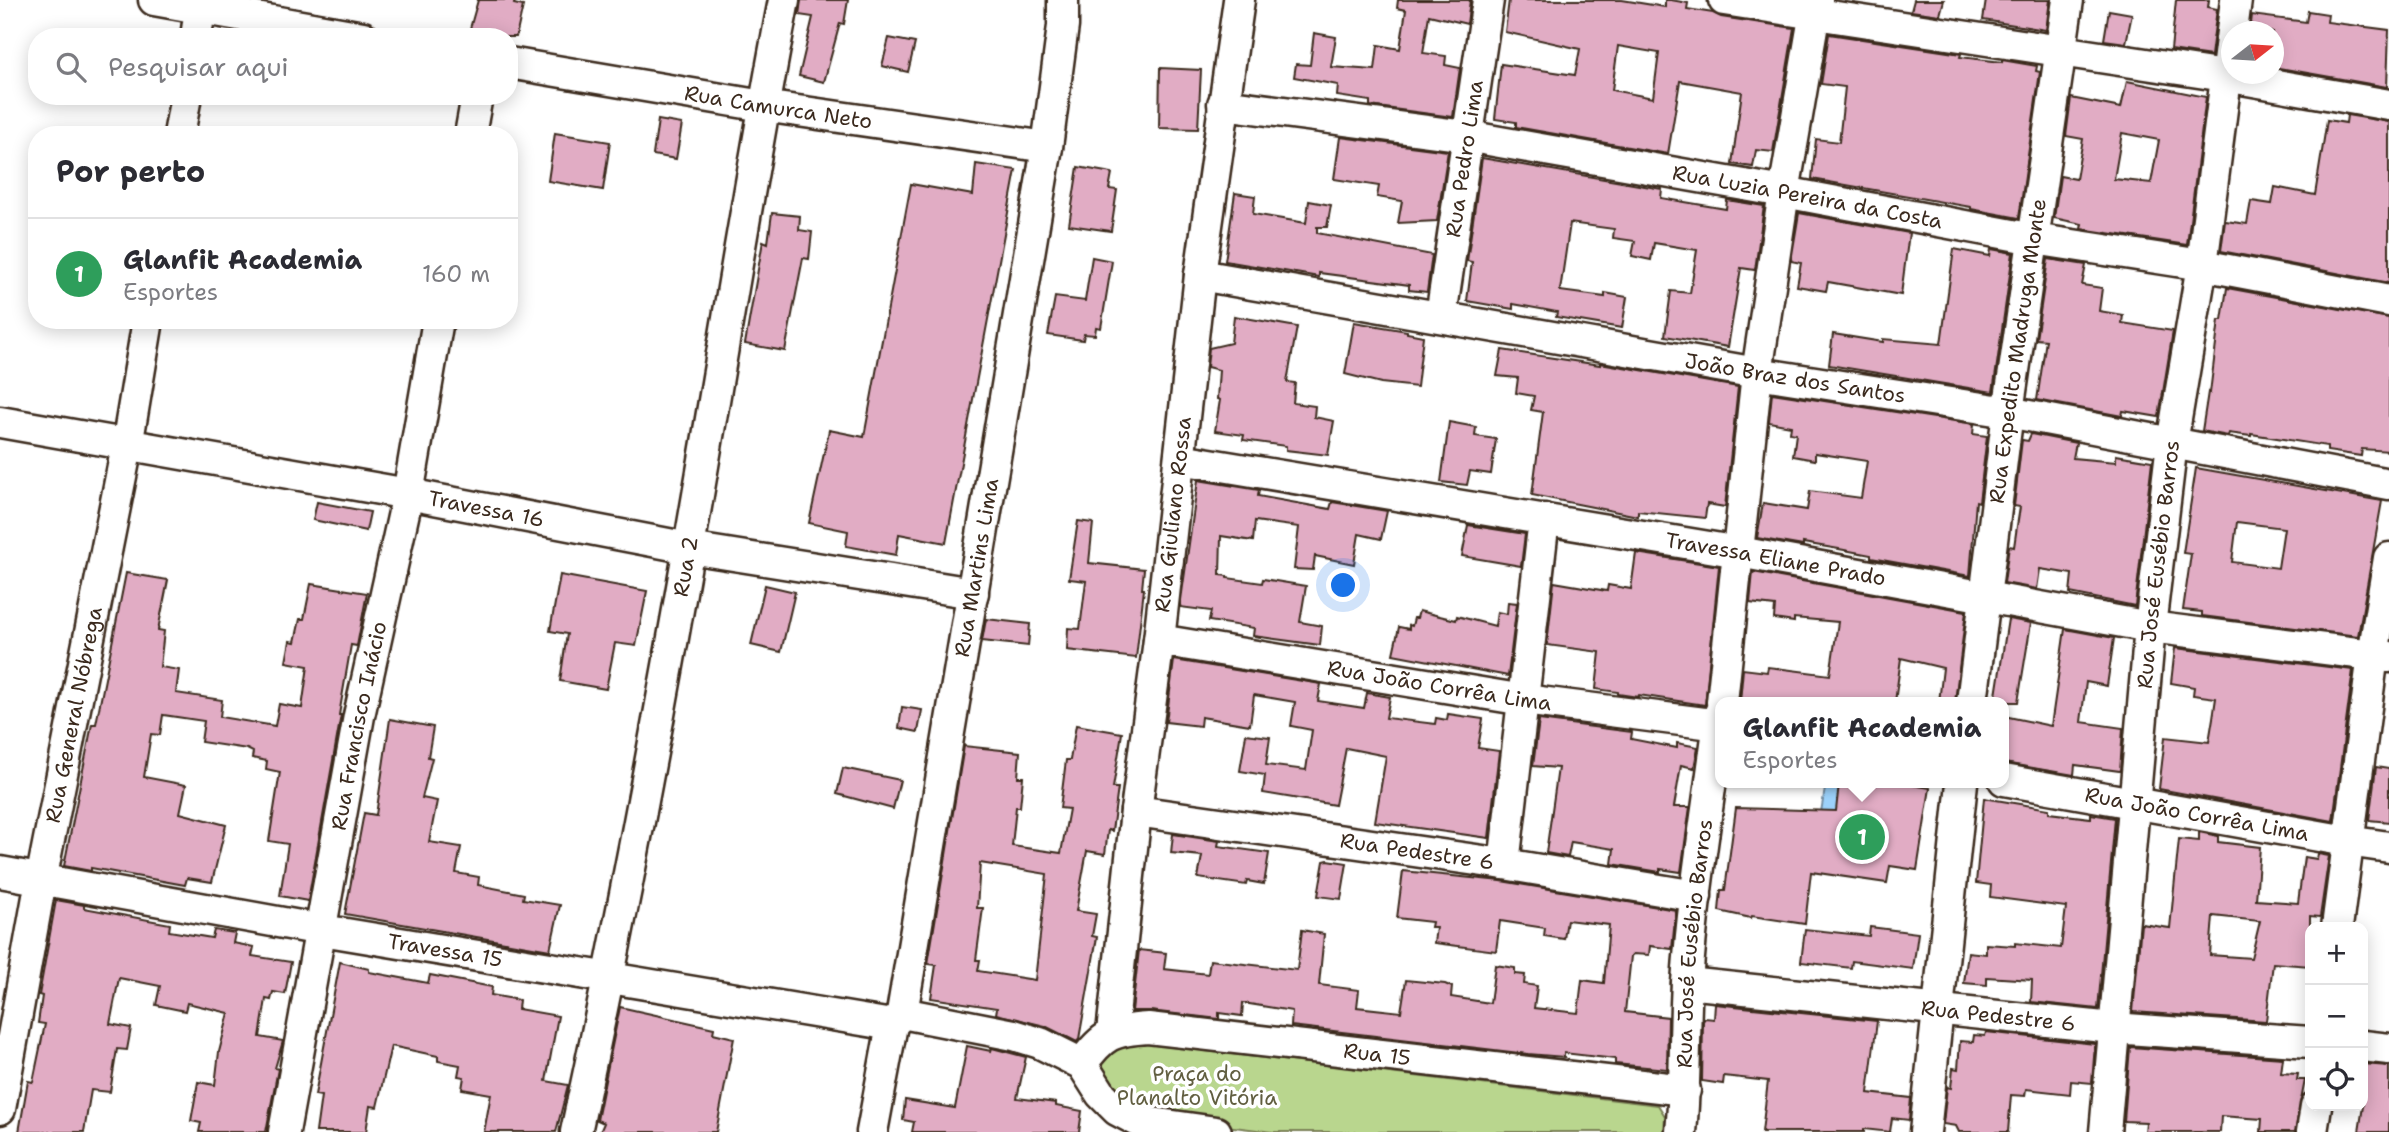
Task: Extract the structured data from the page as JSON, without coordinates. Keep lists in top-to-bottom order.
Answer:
{
  "streets": {
    "street": [
      "Rua Camurca Neto",
      "Rua Pedro Lima",
      "Rua Luzia Pereira da Costa",
      "Rua Expedito Madruga Monte",
      "João Braz dos Santos",
      "Travessa 16",
      "Rua Giuliano Rossa",
      "Travessa Eliane Prado",
      "Rua José Eusébio Barros",
      "Rua 2",
      "Rua Martins Lima",
      "Rua João Corrêa Lima",
      "Rua General Nóbrega",
      "Rua Francisco Inácio",
      "Rua Pedestre 6",
      "Travessa 15",
      "Rua 15"
    ]
  },
  "crossings": [
    ["Rua Camurca Neto", "Rua 2"],
    ["Rua Camurca Neto", "Rua Martins Lima"],
    ["Rua Pedro Lima", "Rua Luzia Pereira da Costa"],
    ["Rua Pedro Lima", "João Braz dos Santos"],
    ["Rua Luzia Pereira da Costa", "Rua Expedito Madruga Monte"],
    ["Rua Luzia Pereira da Costa", "Rua Giuliano Rossa"],
    ["Rua Luzia Pereira da Costa", "Rua José Eusébio Barros"],
    ["Rua Expedito Madruga Monte", "João Braz dos Santos"],
    ["Rua Expedito Madruga Monte", "Travessa Eliane Prado"],
    ["João Braz dos Santos", "Rua Giuliano Rossa"],
    ["João Braz dos Santos", "Rua José Eusébio Barros"],
    ["Travessa 16", "Rua 2"],
    ["Travessa 16", "Rua Martins Lima"],
    ["Travessa 16", "Rua General Nóbrega"],
    ["Travessa 16", "Rua Francisco Inácio"],
    ["Rua Giuliano Rossa", "Travessa Eliane Prado"],
    ["Rua Giuliano Rossa", "Rua João Corrêa Lima"],
    ["Rua Giuliano Rossa", "Rua Pedestre 6"],
    ["Rua Giuliano Rossa", "Rua 15"],
    ["Travessa Eliane Prado", "Rua José Eusébio Barros"],
    ["Rua José Eusébio Barros", "Rua João Corrêa Lima"],
    ["Rua José Eusébio Barros", "Rua Pedestre 6"],
    ["Rua José Eusébio Barros", "Rua 15"],
    ["Rua 2", "Travessa 15"],
    ["Rua Martins Lima", "Travessa 15"],
    ["Rua General Nóbrega", "Travessa 15"],
    ["Rua Francisco Inácio", "Travessa 15"]
  ],
  "parks": ["Praça do Planalto Vitória"],
  "north": "right",
  "page": {
    "search": "Pesquisar aqui",
    "heading": "Por perto",
    "list": [
      {
        "mark": "1",
        "name": "Glanfit Academia",
        "note": "Esportes",
        "value": "160 m"
      }
    ],
    "popup": ["Glanfit Academia", "Esportes"],
    "pins": "1",
    "map_buttons": ["+", "−"]
  }
}
